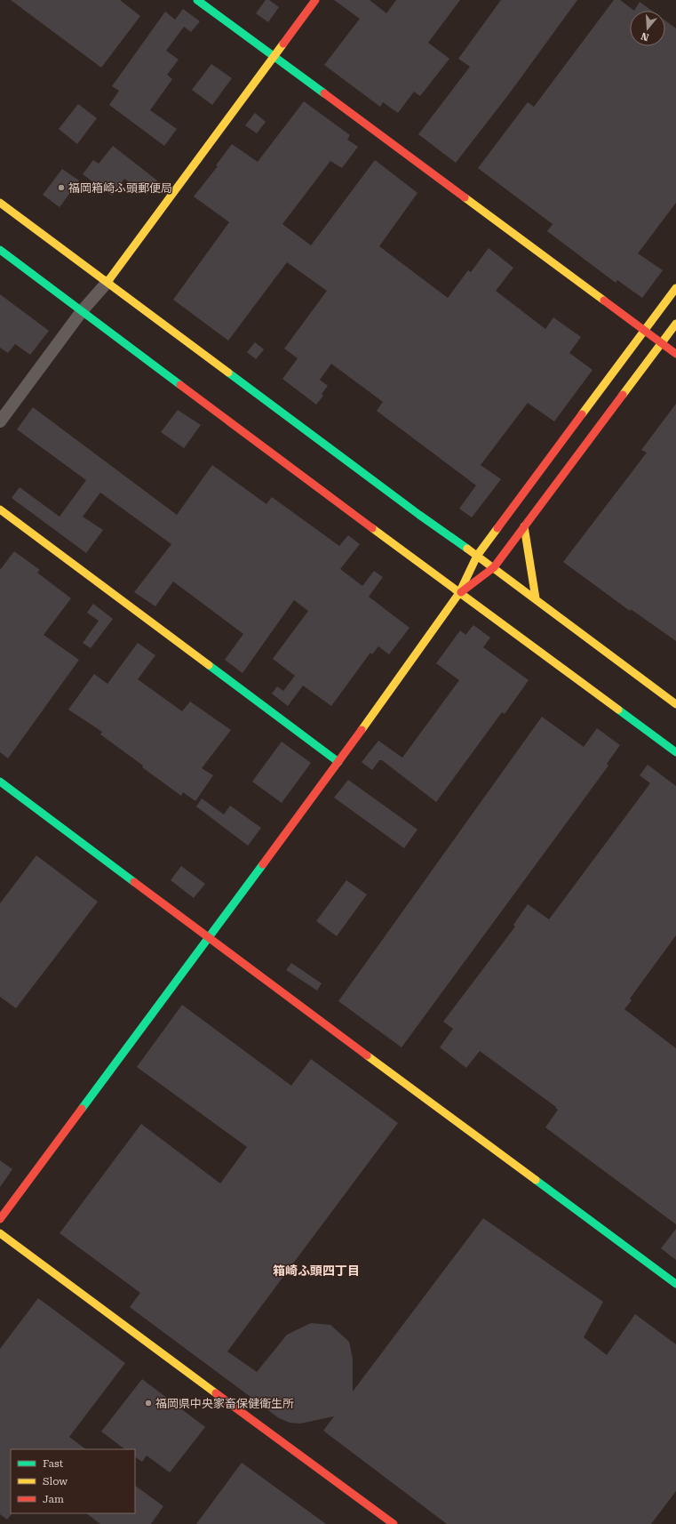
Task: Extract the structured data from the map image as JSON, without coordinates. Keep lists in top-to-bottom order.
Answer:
{
  "districts": ["箱崎ふ頭四丁目"],
  "places": ["福岡箱崎ふ頭郵便局", "福岡県中央家畜保健衛生所"],
  "legend": ["Fast", "Slow", "Jam"],
  "north": "bottom"
}
